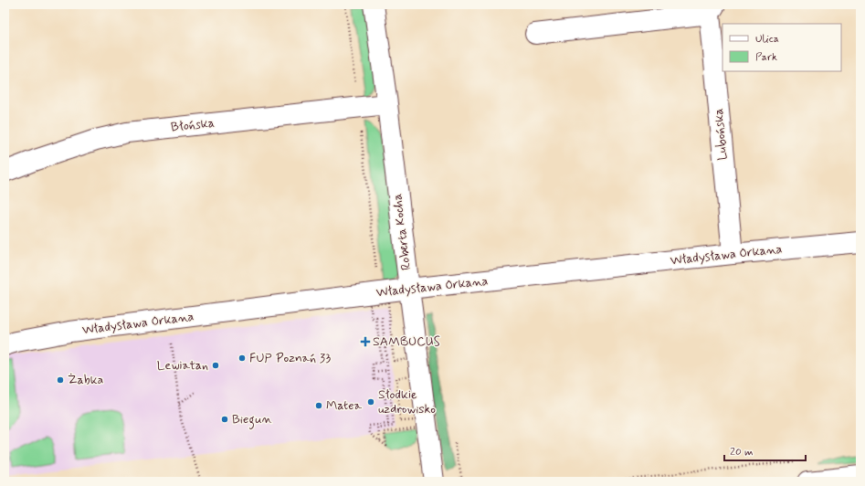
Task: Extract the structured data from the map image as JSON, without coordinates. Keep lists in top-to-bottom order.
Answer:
{
  "streets": {
    "street": [
      "Błońska",
      "Lubońska",
      "Roberta Kocha",
      "Władysława Orkana"
    ]
  },
  "crossings": [
    ["Błońska", "Roberta Kocha"],
    ["Lubońska", "Władysława Orkana"],
    ["Roberta Kocha", "Władysława Orkana"]
  ],
  "places": {
    "health": ["SAMBUCUS"],
    "other": [
      "FUP Poznań 33",
      "Lewiatan",
      "Żabka",
      "Słodkie uzdrowisko",
      "Matea",
      "Biegun"
    ]
  },
  "legend": ["Ulica", "Park"],
  "scale_bar": "20 m"
}
